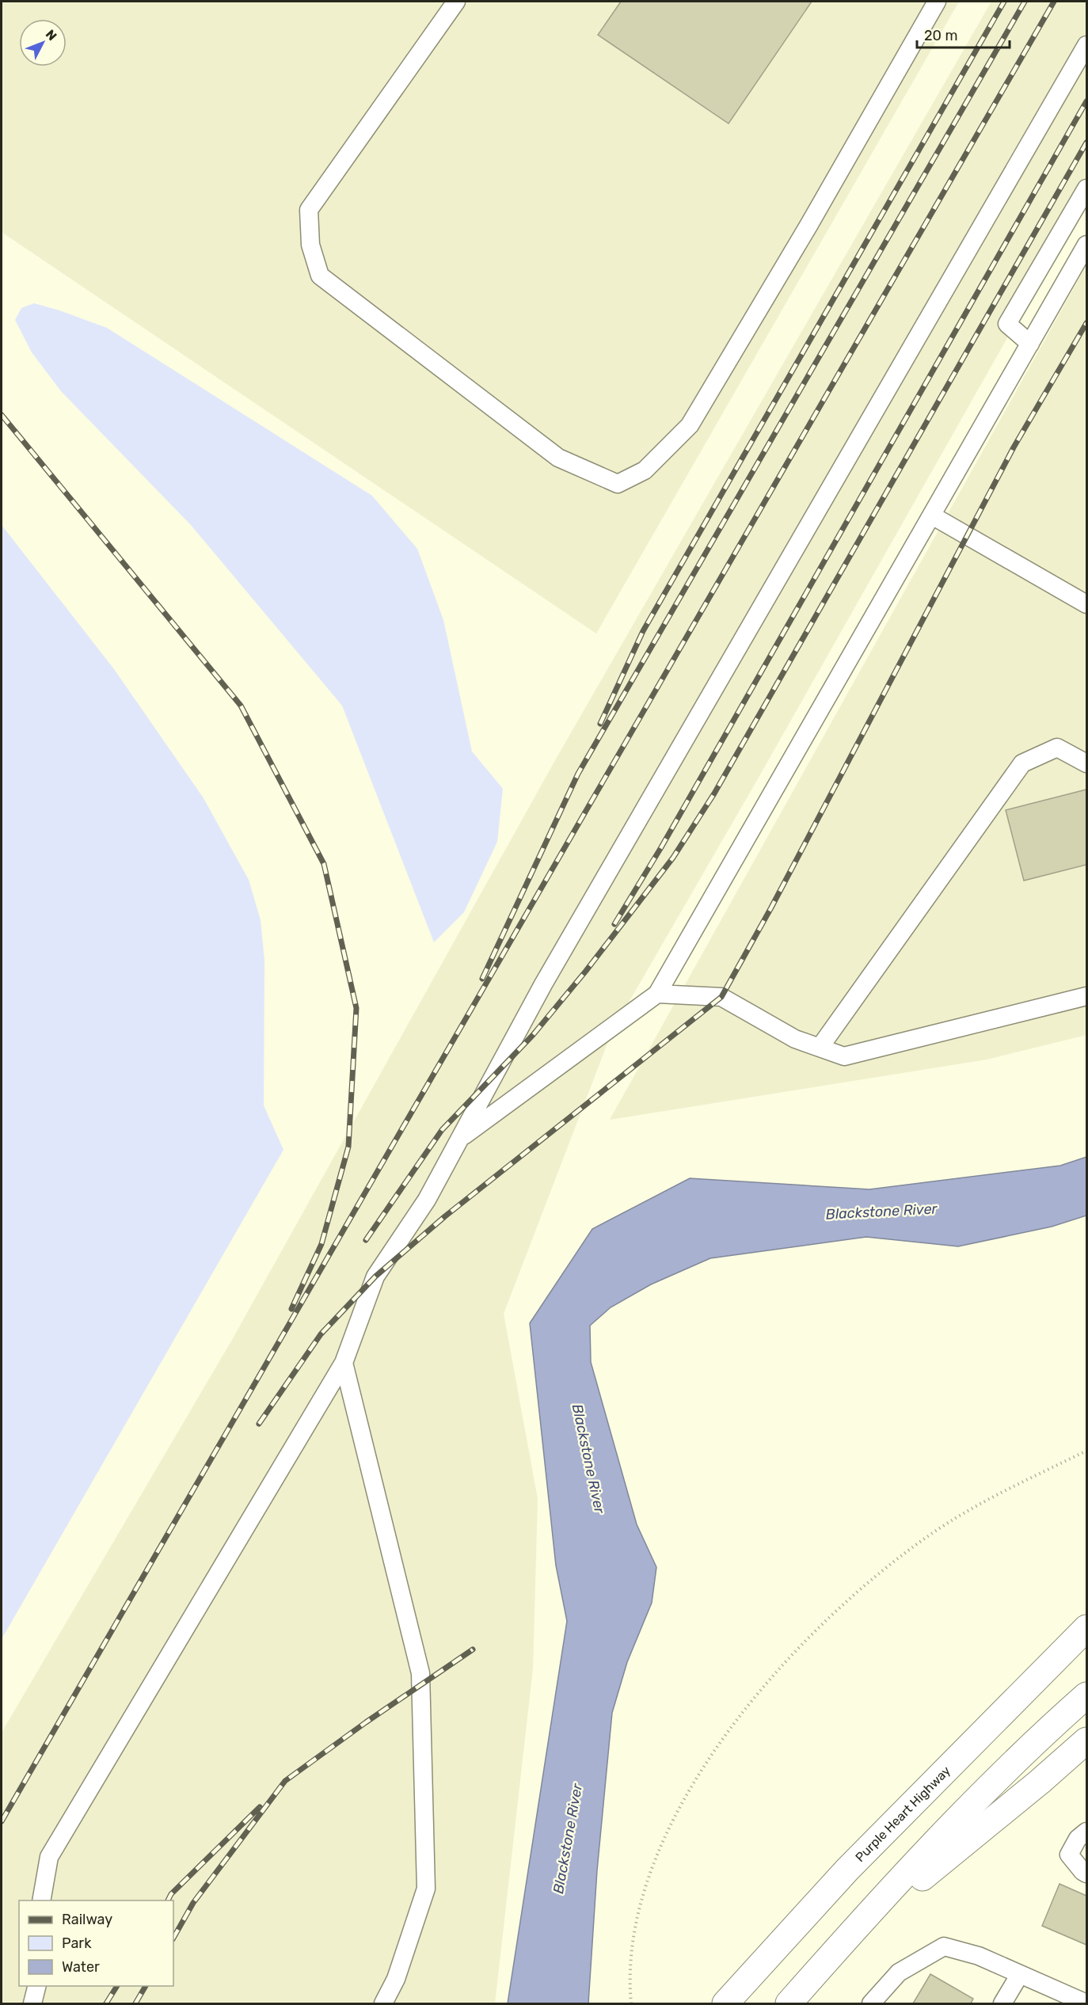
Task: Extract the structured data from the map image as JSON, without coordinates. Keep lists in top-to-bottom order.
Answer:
{
  "streets": {
    "highway": ["Purple Heart Highway"]
  },
  "water": ["Blackstone River"],
  "legend": ["Railway", "Park", "Water"],
  "scale_bar": "20 m",
  "north": "top right"
}
